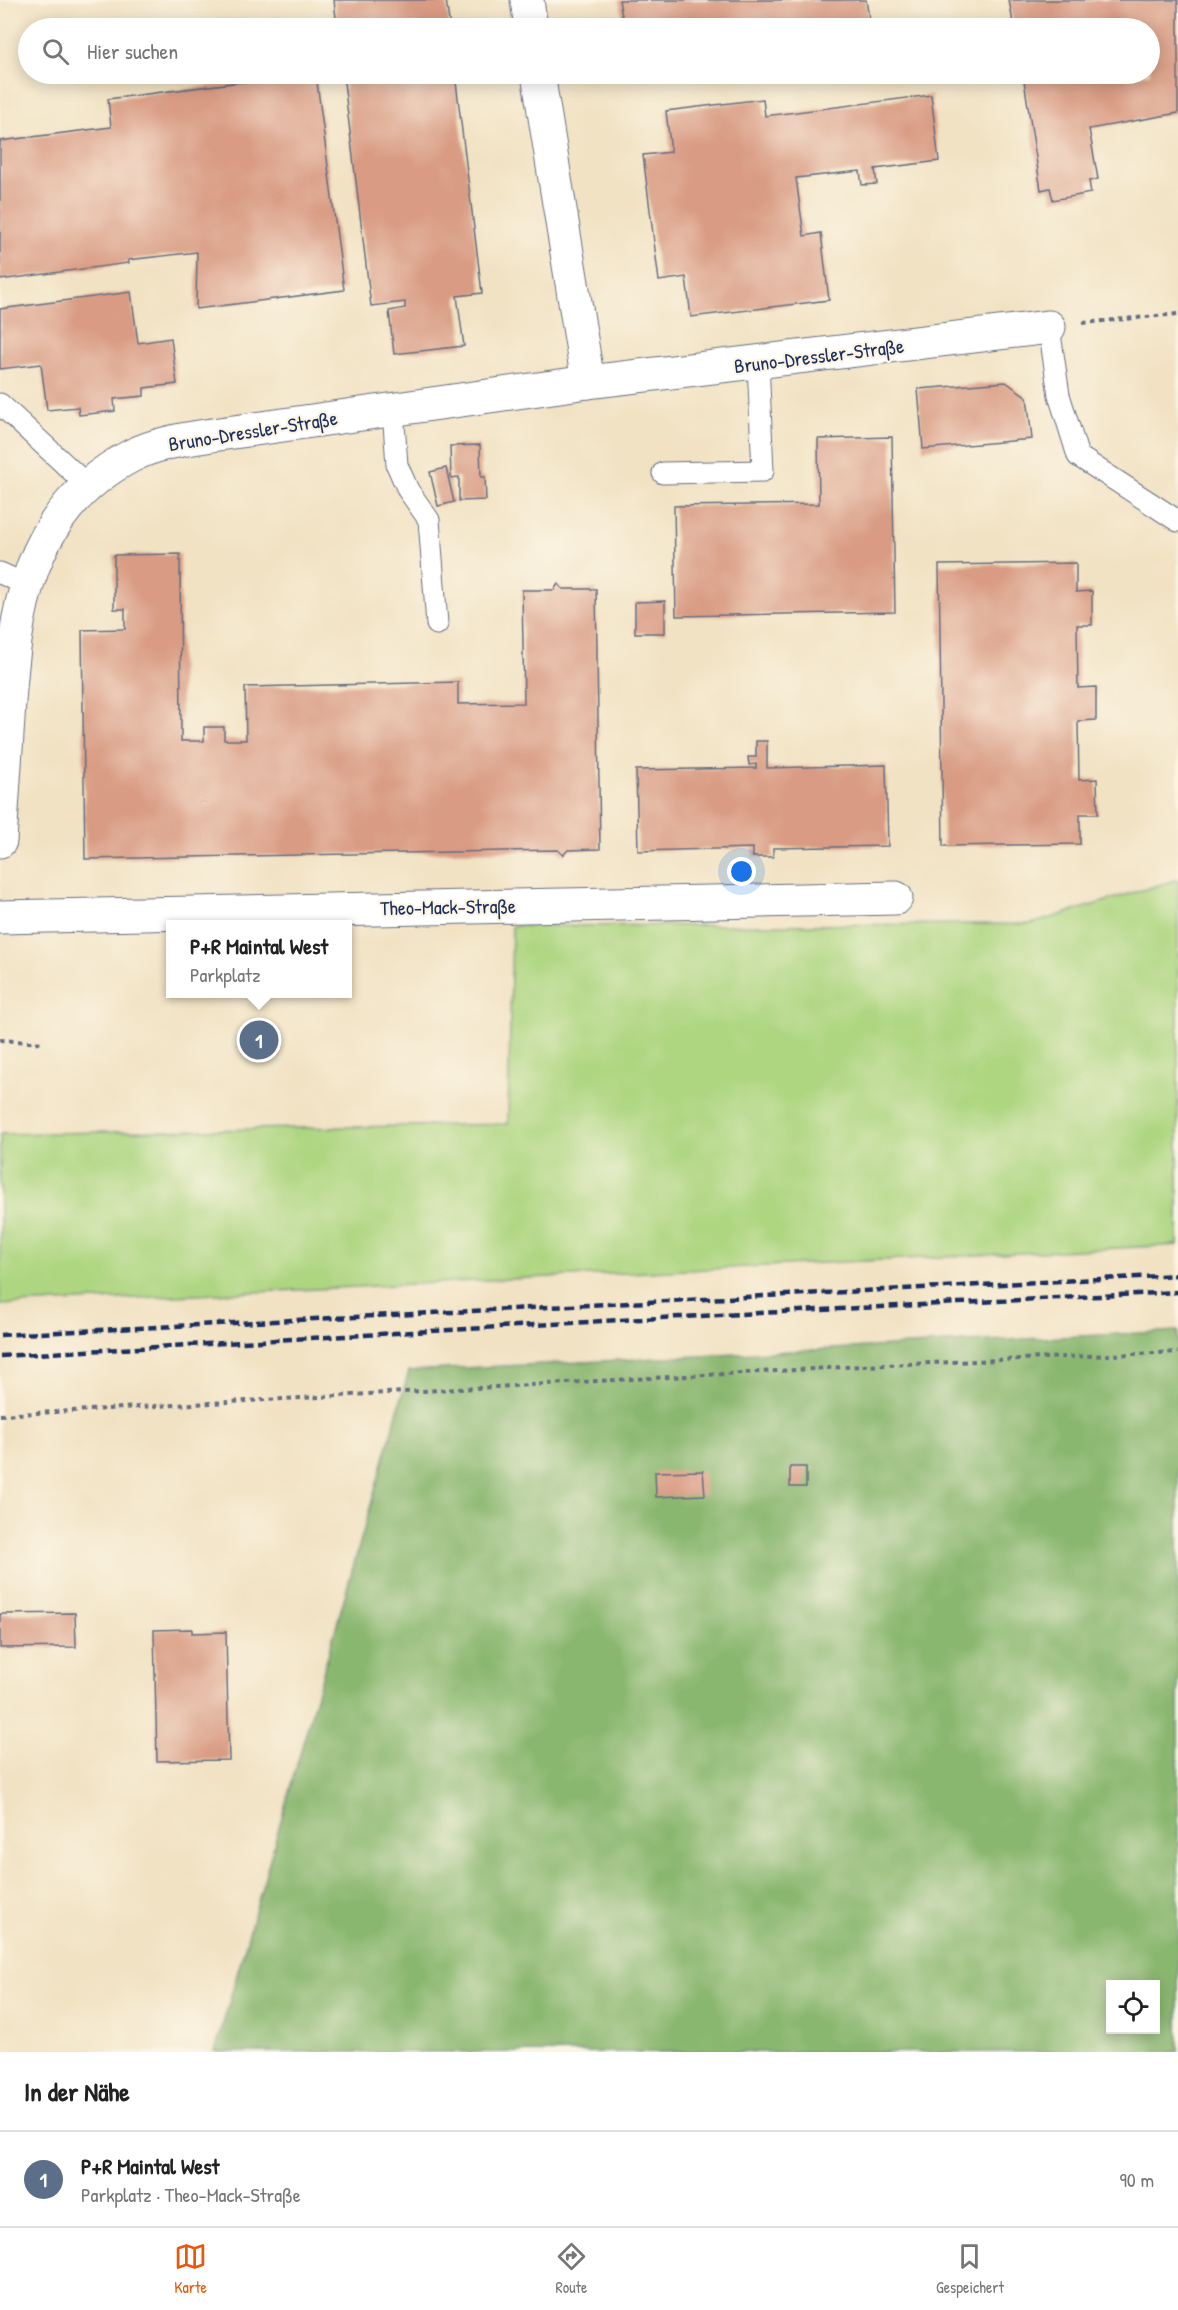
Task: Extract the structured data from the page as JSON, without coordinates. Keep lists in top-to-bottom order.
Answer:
{
  "streets": {
    "street": ["Bruno-Dressler-Straße", "Theo-Mack-Straße"]
  },
  "page": {
    "search": "Hier suchen",
    "popup": ["P+R Maintal West", "Parkplatz"],
    "pins": "1",
    "heading": "In der Nähe",
    "list": [
      {
        "mark": "1",
        "name": "P+R Maintal West",
        "note": "Parkplatz · Theo-Mack-Straße",
        "value": "90 m"
      }
    ],
    "nav": ["Karte", "Route", "Gespeichert"]
  }
}
